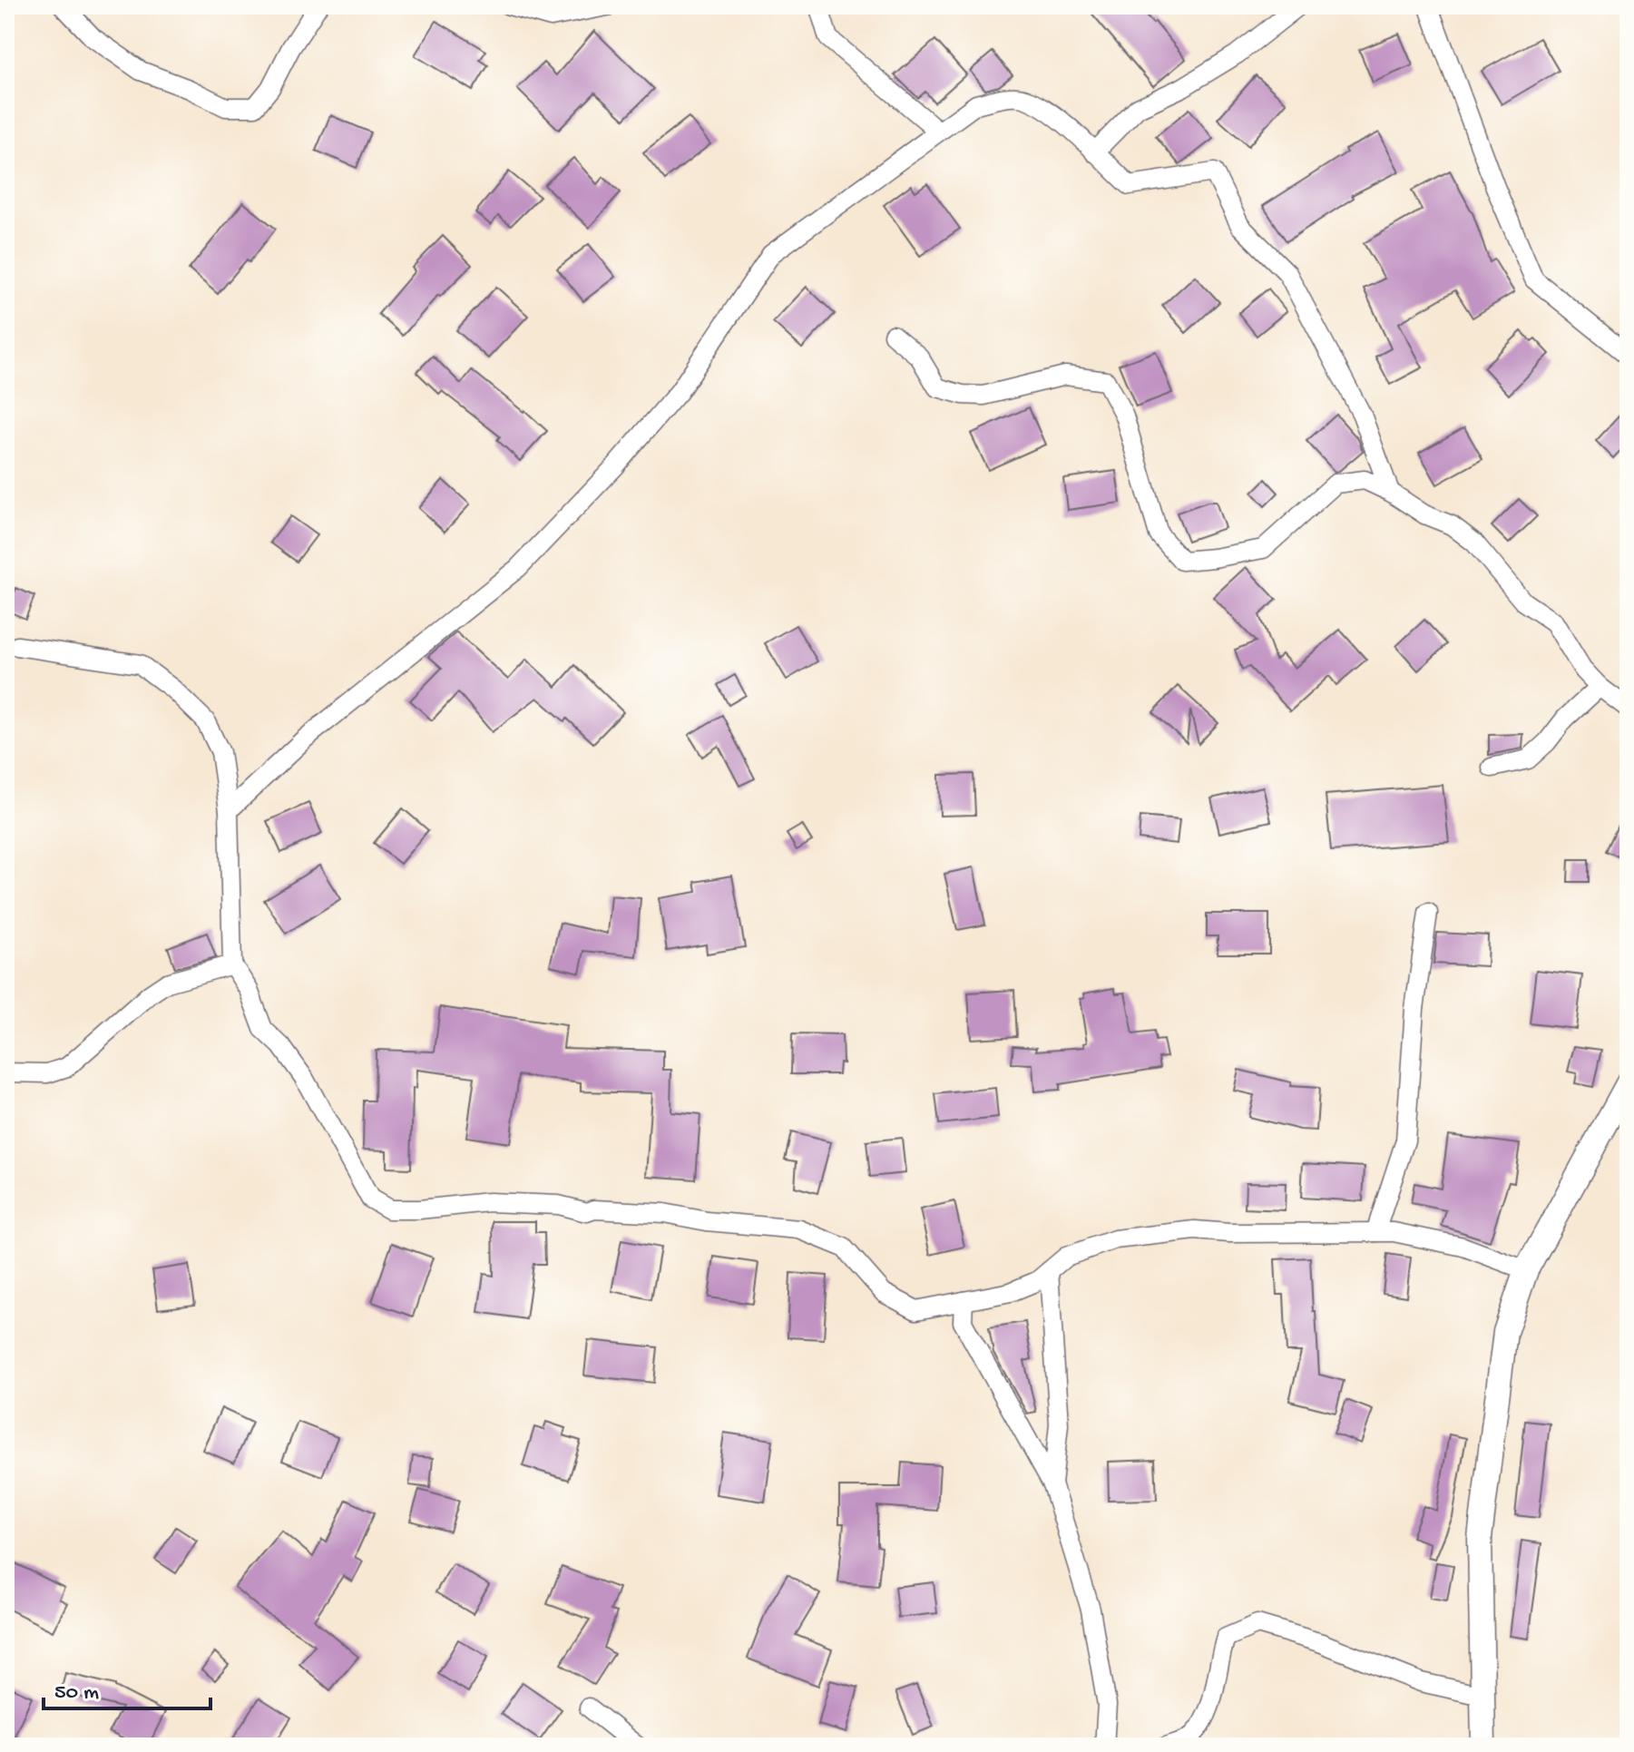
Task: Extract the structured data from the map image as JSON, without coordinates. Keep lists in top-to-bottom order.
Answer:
{
  "scale_bar": "50 m"
}
